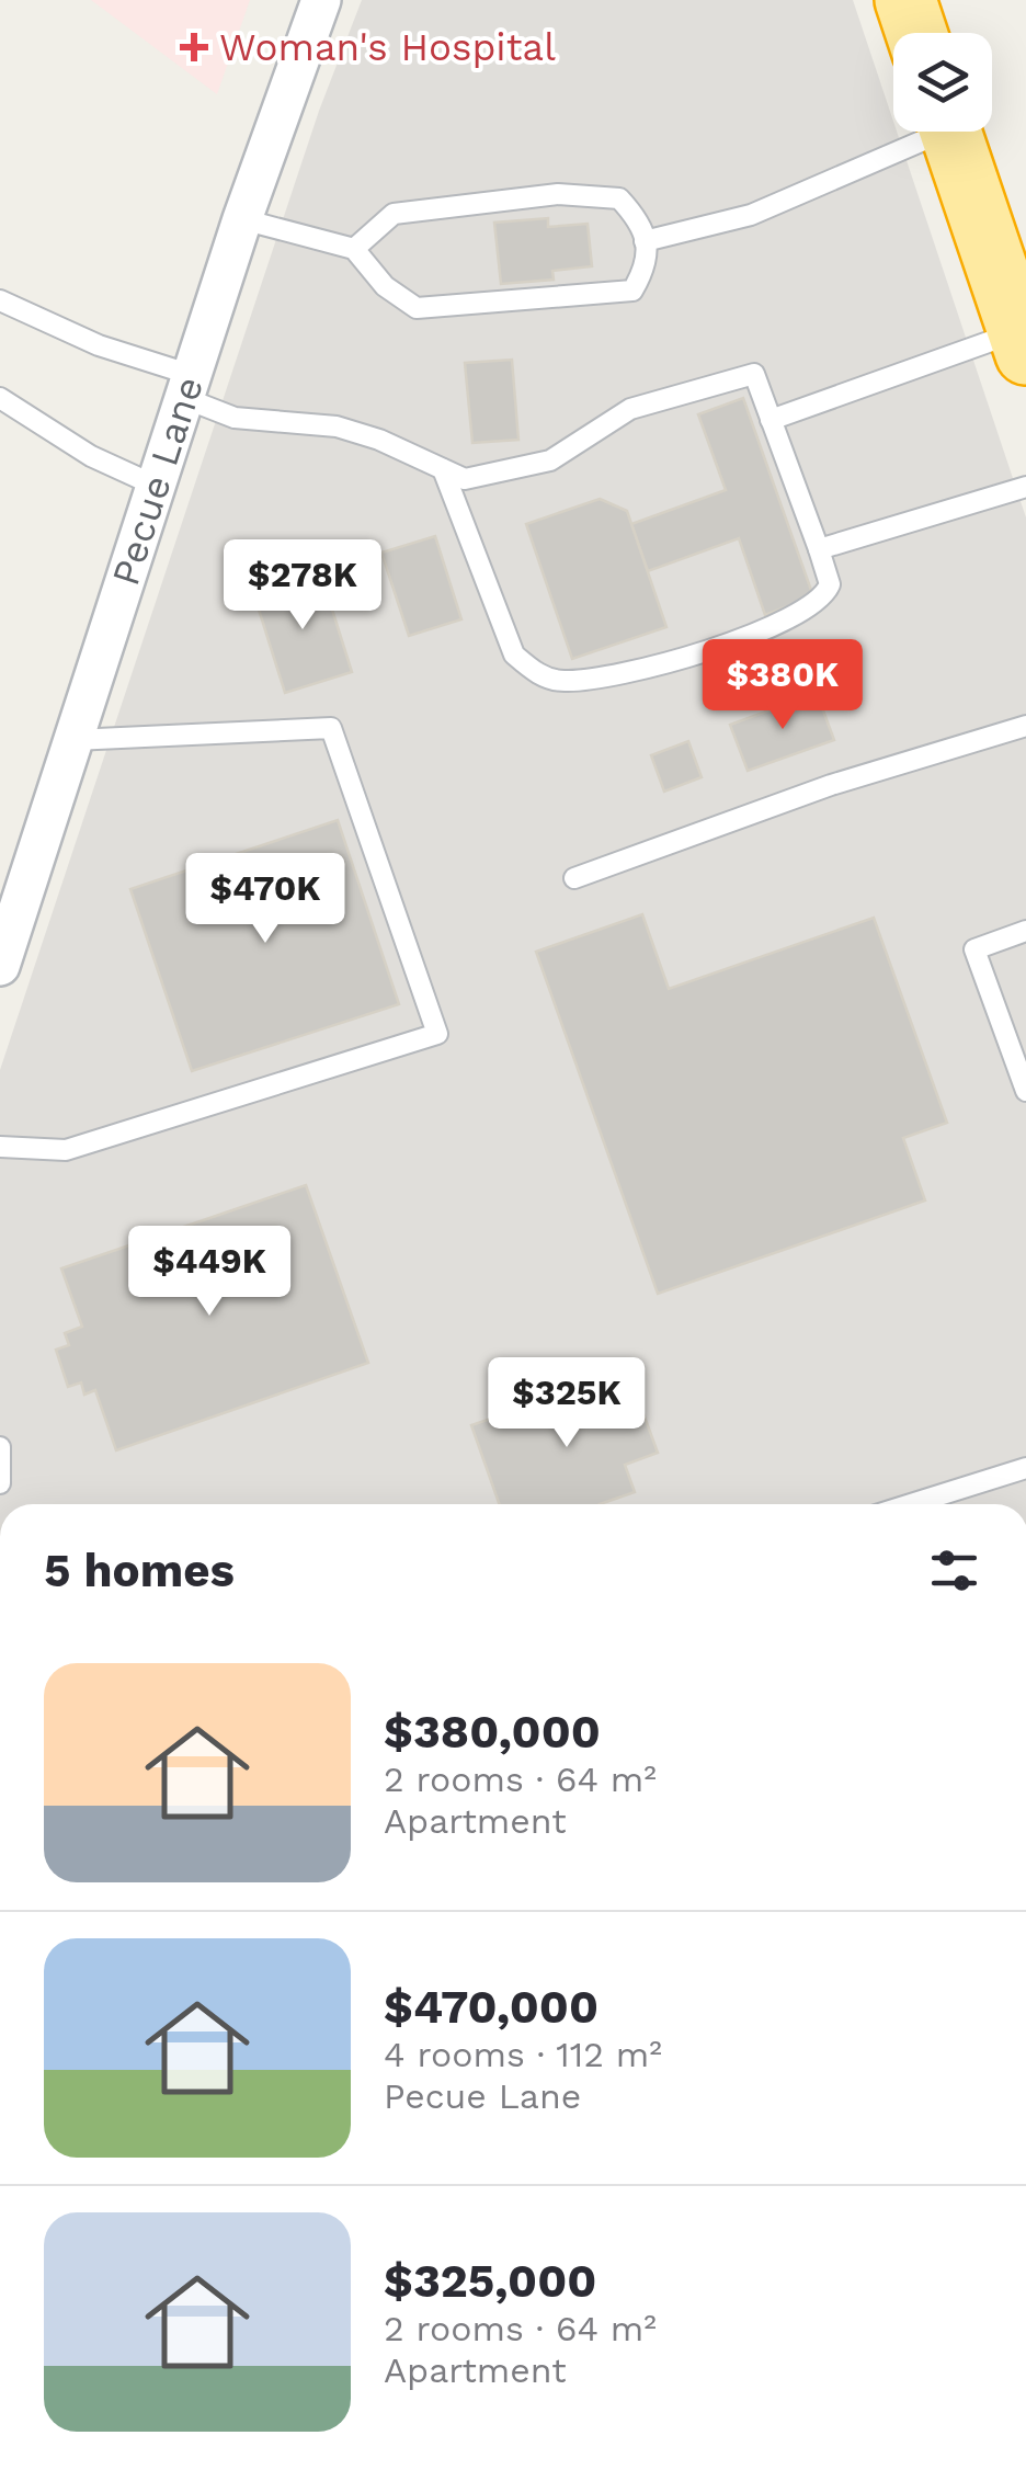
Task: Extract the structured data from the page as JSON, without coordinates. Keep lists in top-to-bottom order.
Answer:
{
  "streets": {
    "street": ["Pecue Lane"]
  },
  "places": {
    "health": ["Woman's Hospital"]
  },
  "page": {
    "price": [
      "$278K",
      "$380K",
      "$470K",
      "$449K",
      "$325K"
    ],
    "heading": "5 homes",
    "list": [
      {
        "name": "$380,000",
        "note": "2 rooms · 64 m² · Apartment"
      },
      {
        "name": "$470,000",
        "note": "4 rooms · 112 m² · Pecue Lane"
      },
      {
        "name": "$325,000",
        "note": "2 rooms · 64 m² · Apartment"
      }
    ]
  }
}
